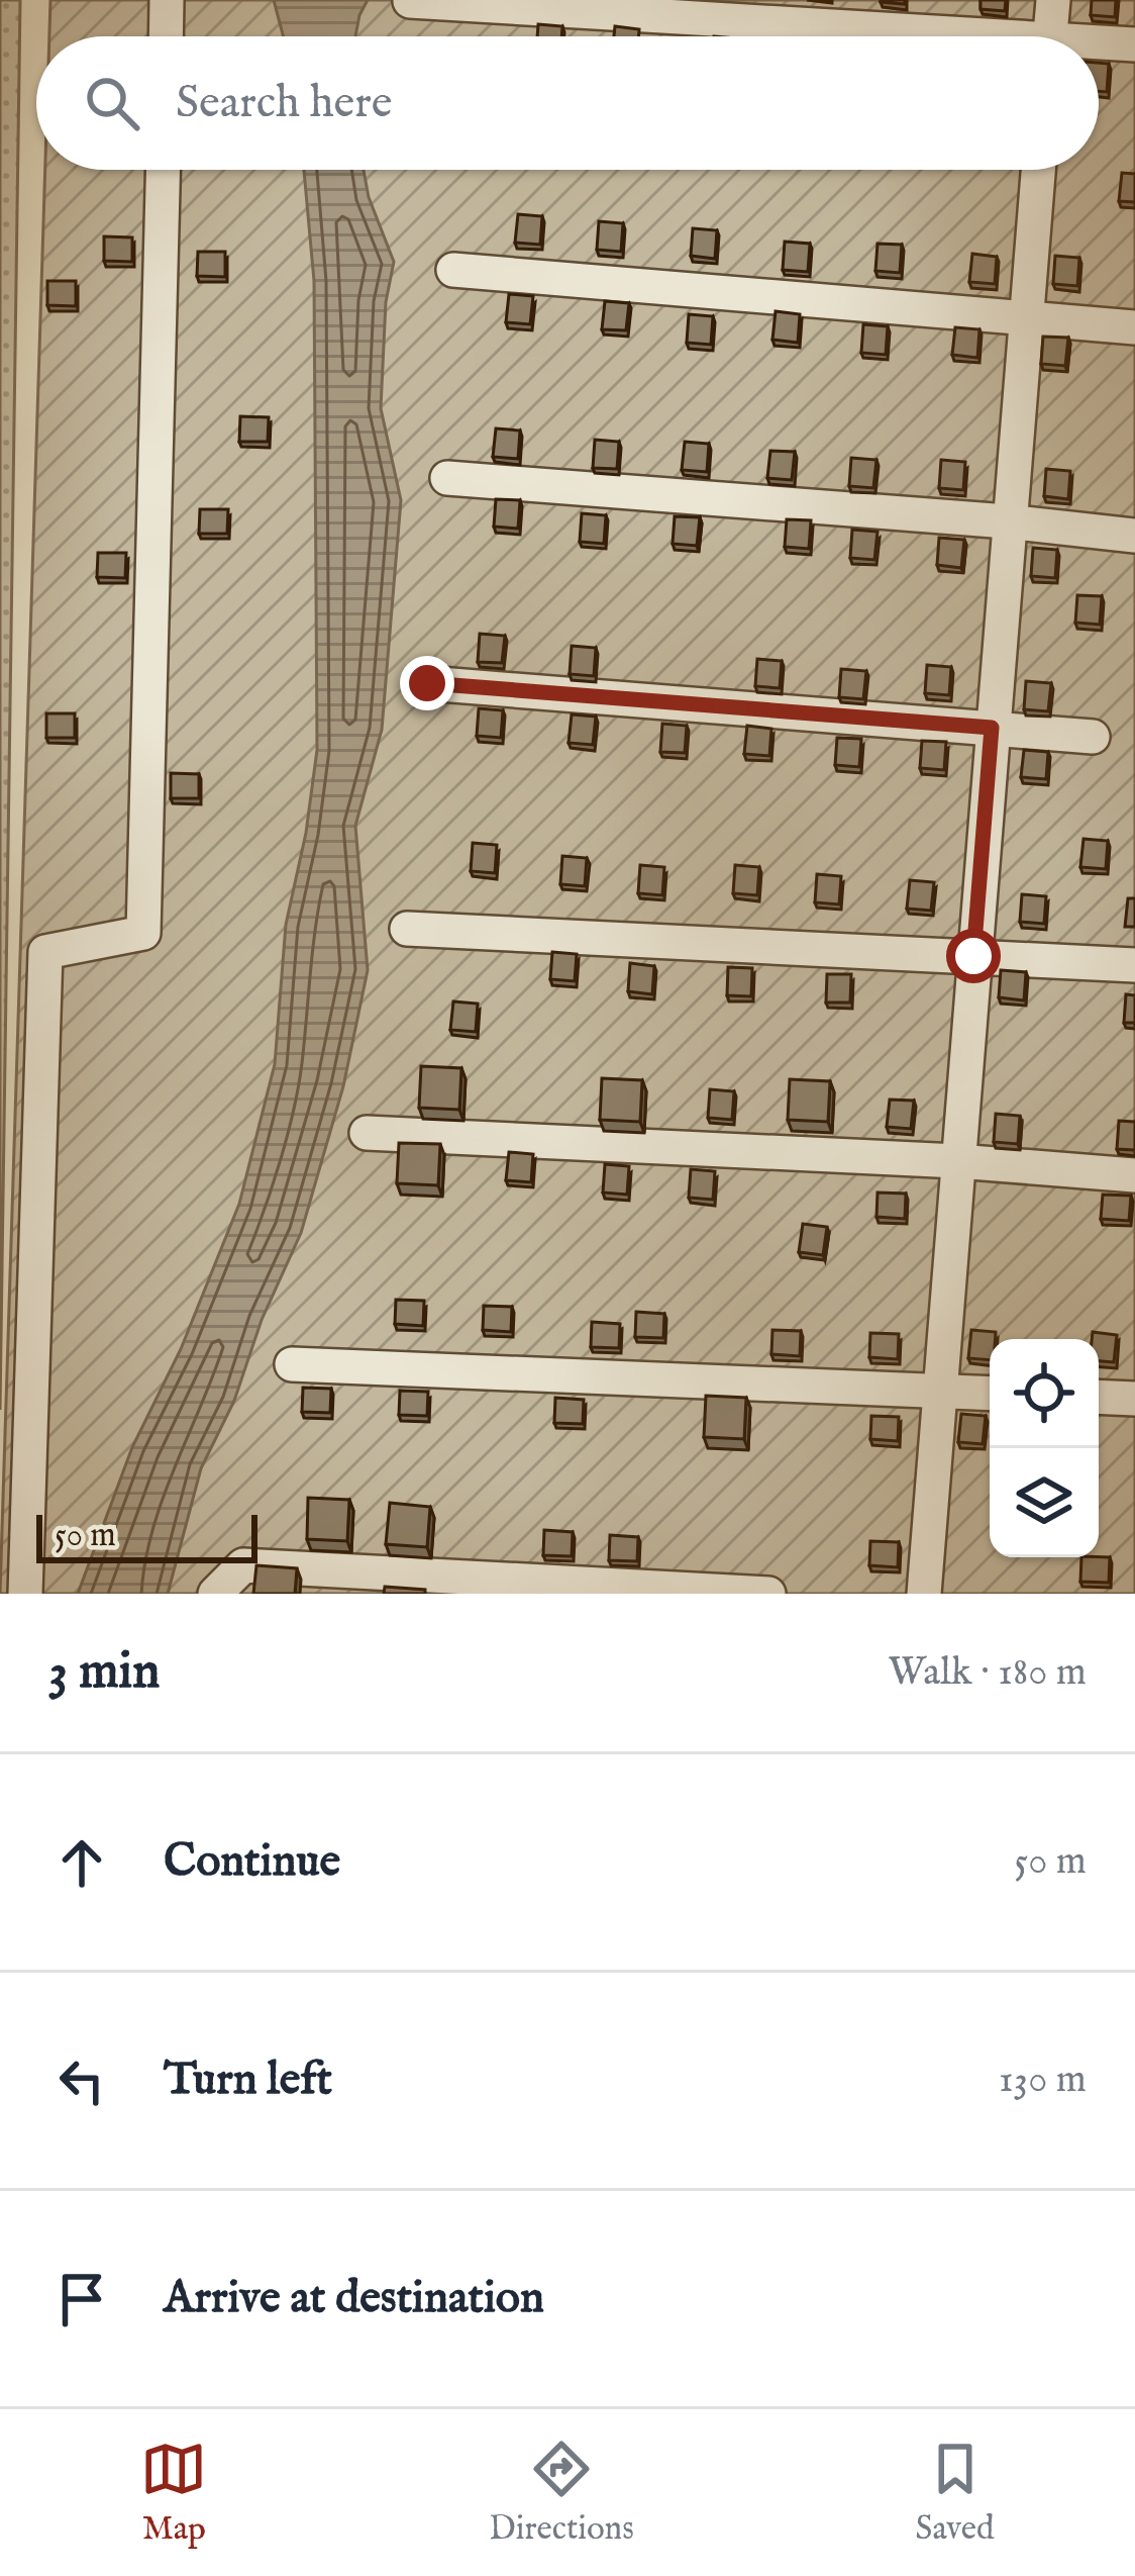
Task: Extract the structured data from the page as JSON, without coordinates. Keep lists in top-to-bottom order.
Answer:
{
  "scale_bar": "50 m",
  "page": {
    "search": "Search here",
    "scale": "50 m",
    "heading": ["3 min", "Walk · 180 m"],
    "list": [
      ["Continue", "50 m"],
      ["Turn left", "130 m"],
      "Arrive at destination"
    ],
    "nav": ["Map", "Directions", "Saved"]
  }
}
